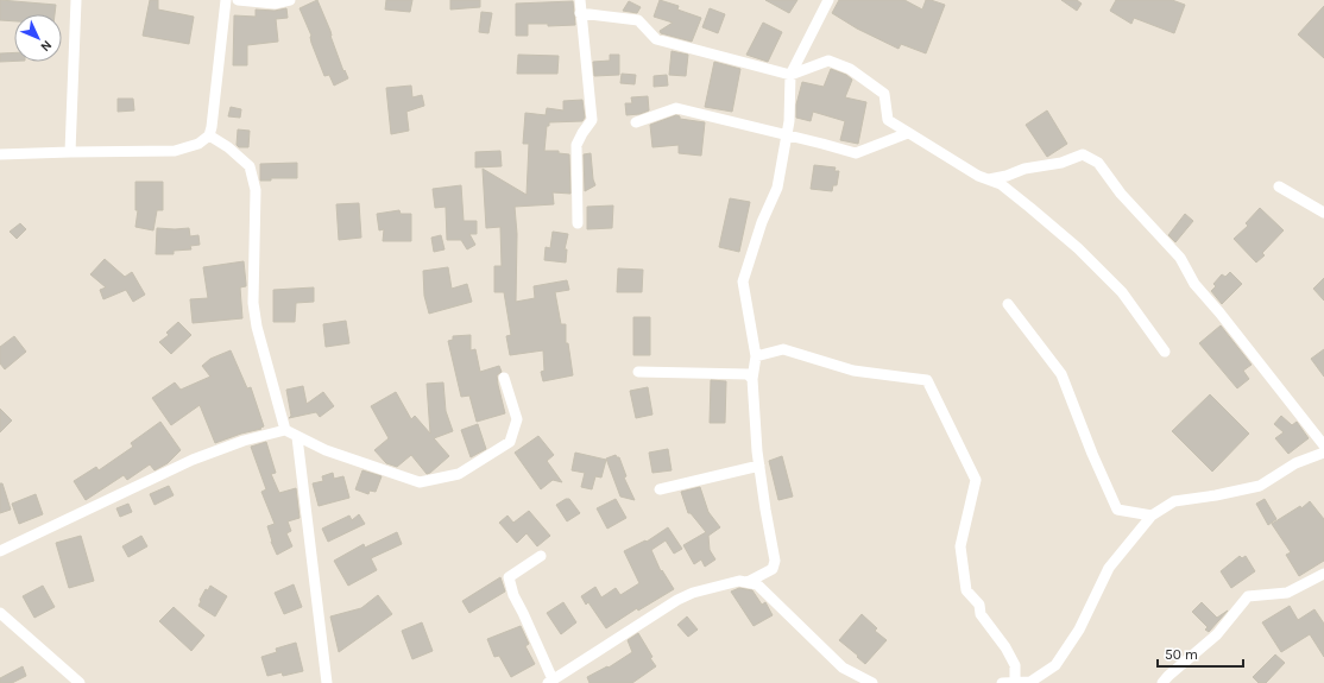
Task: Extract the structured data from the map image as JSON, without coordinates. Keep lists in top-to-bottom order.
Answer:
{
  "scale_bar": "50 m",
  "north": "bottom right"
}
